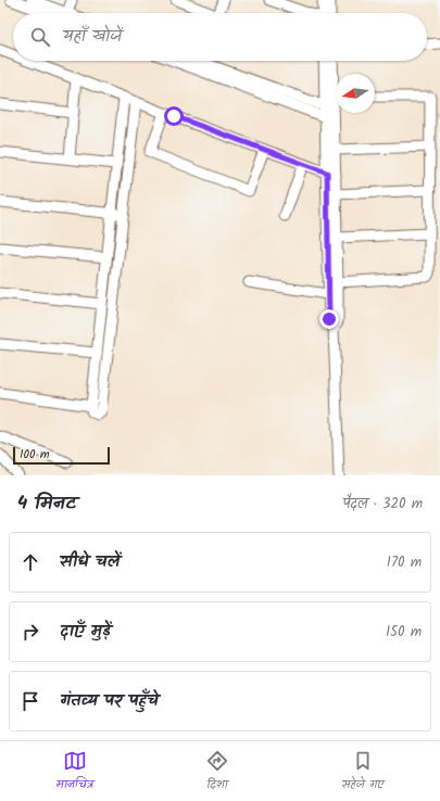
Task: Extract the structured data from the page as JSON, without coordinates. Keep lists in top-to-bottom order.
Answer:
{
  "scale_bar": "100 m",
  "north": "left",
  "page": {
    "search": "यहाँ खोजें",
    "scale": "100 m",
    "heading": ["4 मिनट", "पैदल · 320 m"],
    "list": [
      ["सीधे चलें", "170 m"],
      ["दाएँ मुड़ें", "150 m"],
      "गंतव्य पर पहुँचे"
    ],
    "nav": ["मानचित्र", "दिशा", "सहेजे गए"]
  }
}
